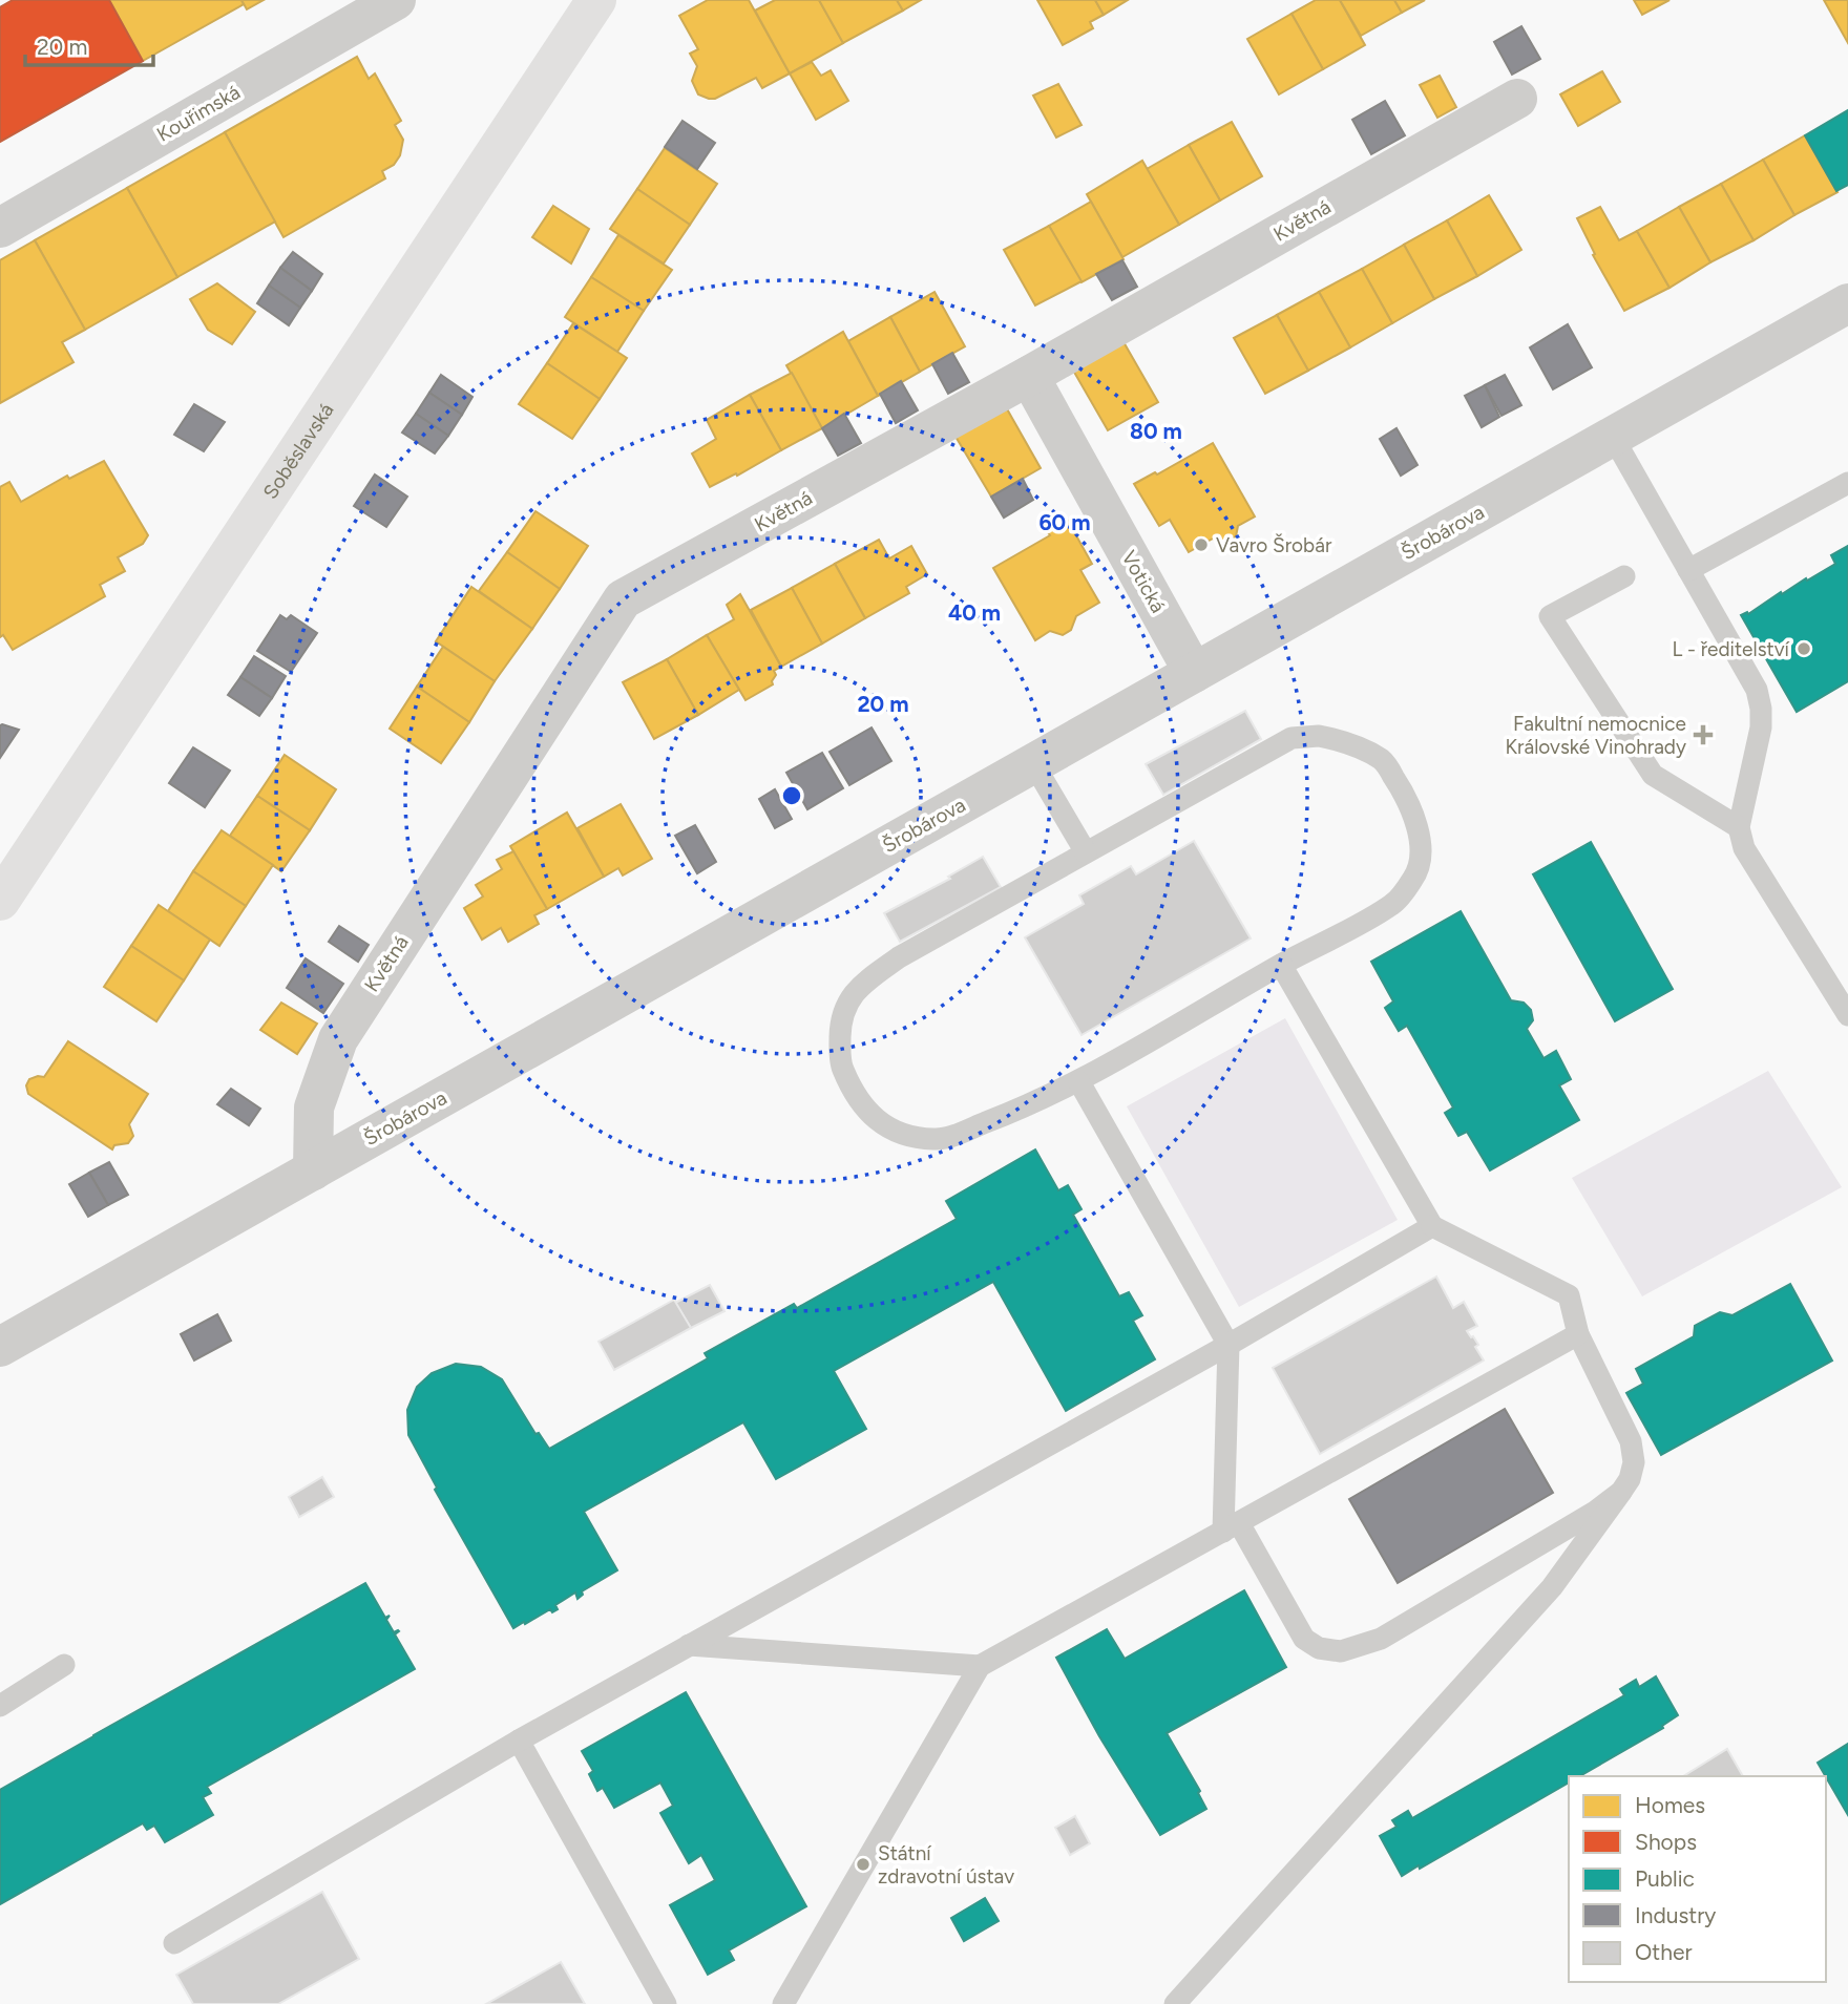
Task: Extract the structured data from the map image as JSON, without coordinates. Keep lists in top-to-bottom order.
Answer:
{
  "streets": {
    "main road": ["Soběslavská"],
    "street": [
      "Kouřimská",
      "Květná",
      "Šrobárova",
      "Votická"
    ]
  },
  "crossings": [
    ["Květná", "Šrobárova"],
    ["Květná", "Votická"],
    ["Šrobárova", "Votická"]
  ],
  "places": {
    "other": ["Vavro Šrobár", "L - ředitelství", "Státní zdravotní ústav"],
    "health": ["Fakultní nemocnice Královské Vinohrady"]
  },
  "legend": [
    "Homes",
    "Shops",
    "Public",
    "Industry",
    "Other"
  ],
  "scale_bar": "20 m",
  "rings": [
    "80 m",
    "60 m",
    "40 m",
    "20 m"
  ]
}
